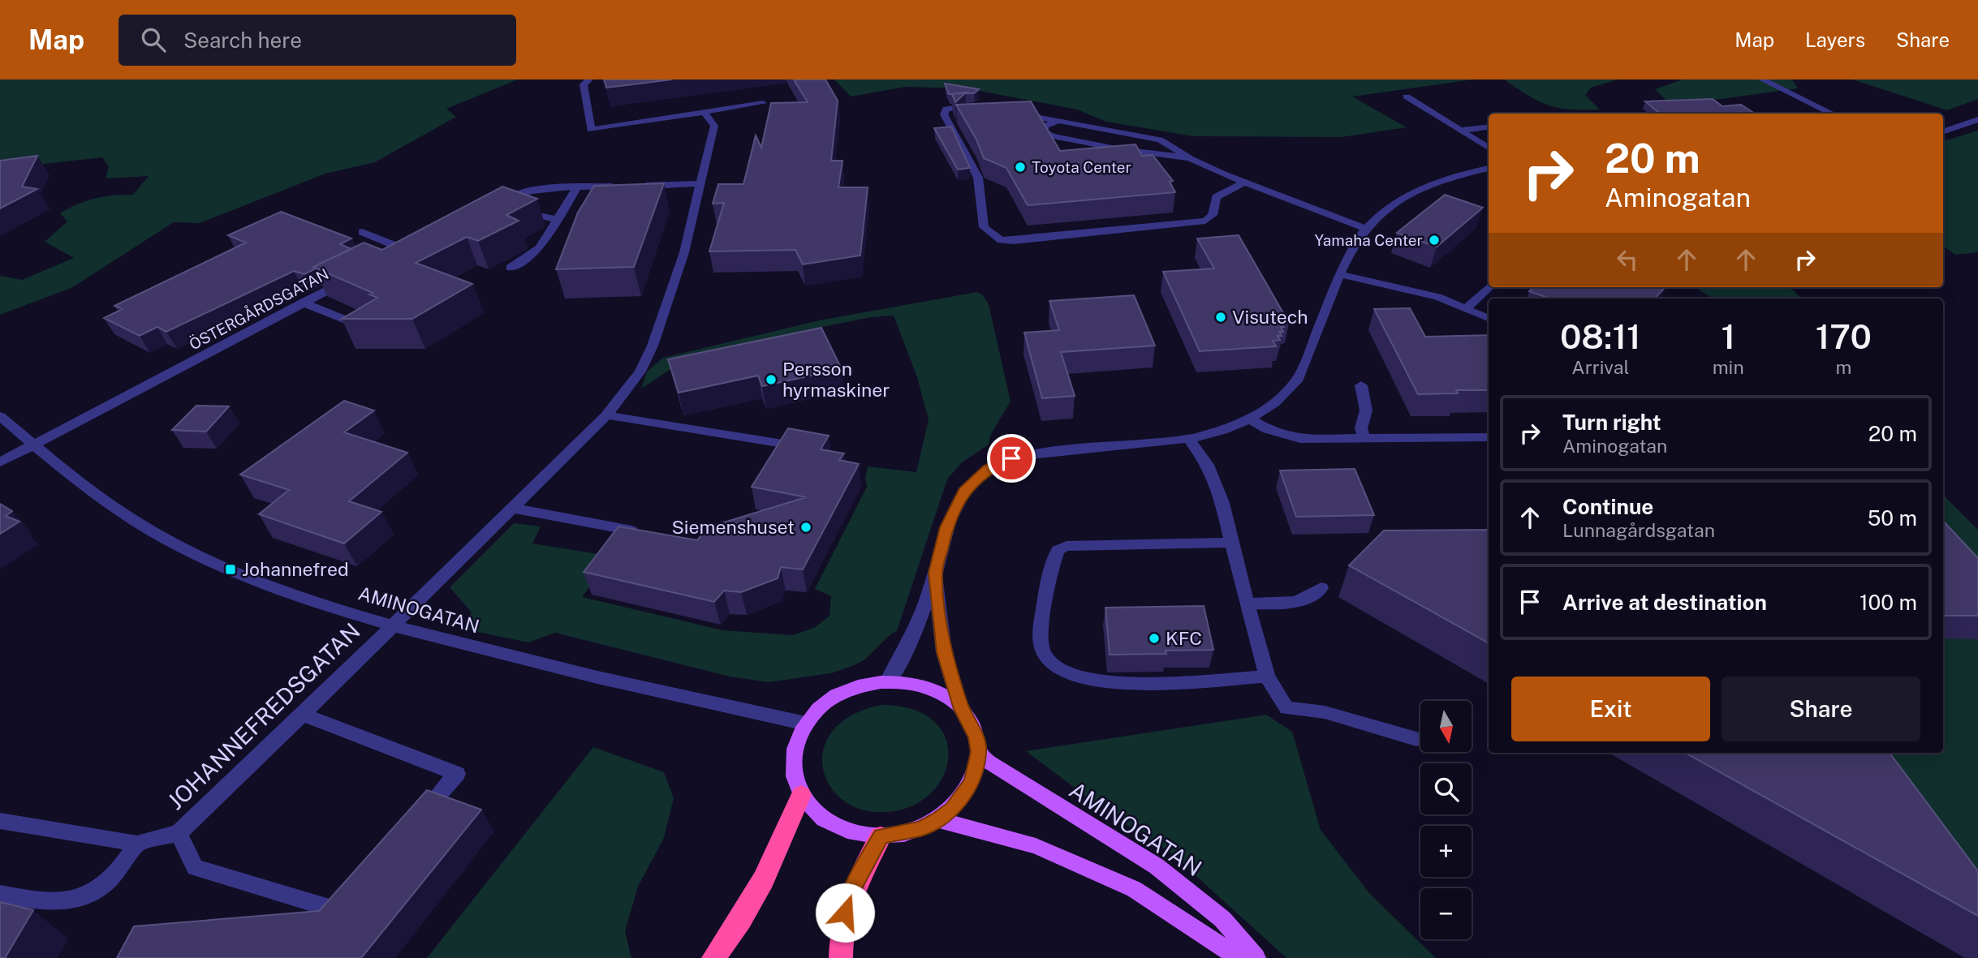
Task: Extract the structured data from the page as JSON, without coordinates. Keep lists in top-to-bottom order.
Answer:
{
  "streets": {
    "main road": ["AMINOGATAN"],
    "street": ["ÖSTERGÅRDSGATAN", "JOHANNEFREDSGATAN"]
  },
  "crossings": [
    ["ÖSTERGÅRDSGATAN", "AMINOGATAN"],
    ["AMINOGATAN", "JOHANNEFREDSGATAN"]
  ],
  "places": {
    "other": [
      "Toyota Center",
      "Yamaha Center",
      "Visutech",
      "Persson hyrmaskiner",
      "Siemenshuset",
      "KFC"
    ],
    "transit": ["Johannefred"]
  },
  "north": "bottom",
  "page": {
    "header": "Map",
    "search": "Search here",
    "nav": ["Map", "Layers", "Share"],
    "turn": ["20 m", "Aminogatan"],
    "eta": [
      "08:11",
      "Arrival",
      "1",
      "min",
      "170",
      "m"
    ],
    "list": [
      {
        "name": "Turn right",
        "note": "Aminogatan",
        "value": "20 m"
      },
      {
        "name": "Continue",
        "note": "Lunnagårdsgatan",
        "value": "50 m"
      },
      {
        "name": "Arrive at destination",
        "value": "100 m"
      }
    ],
    "buttons": ["Exit", "Share"],
    "map_buttons": ["+", "−"]
  }
}
